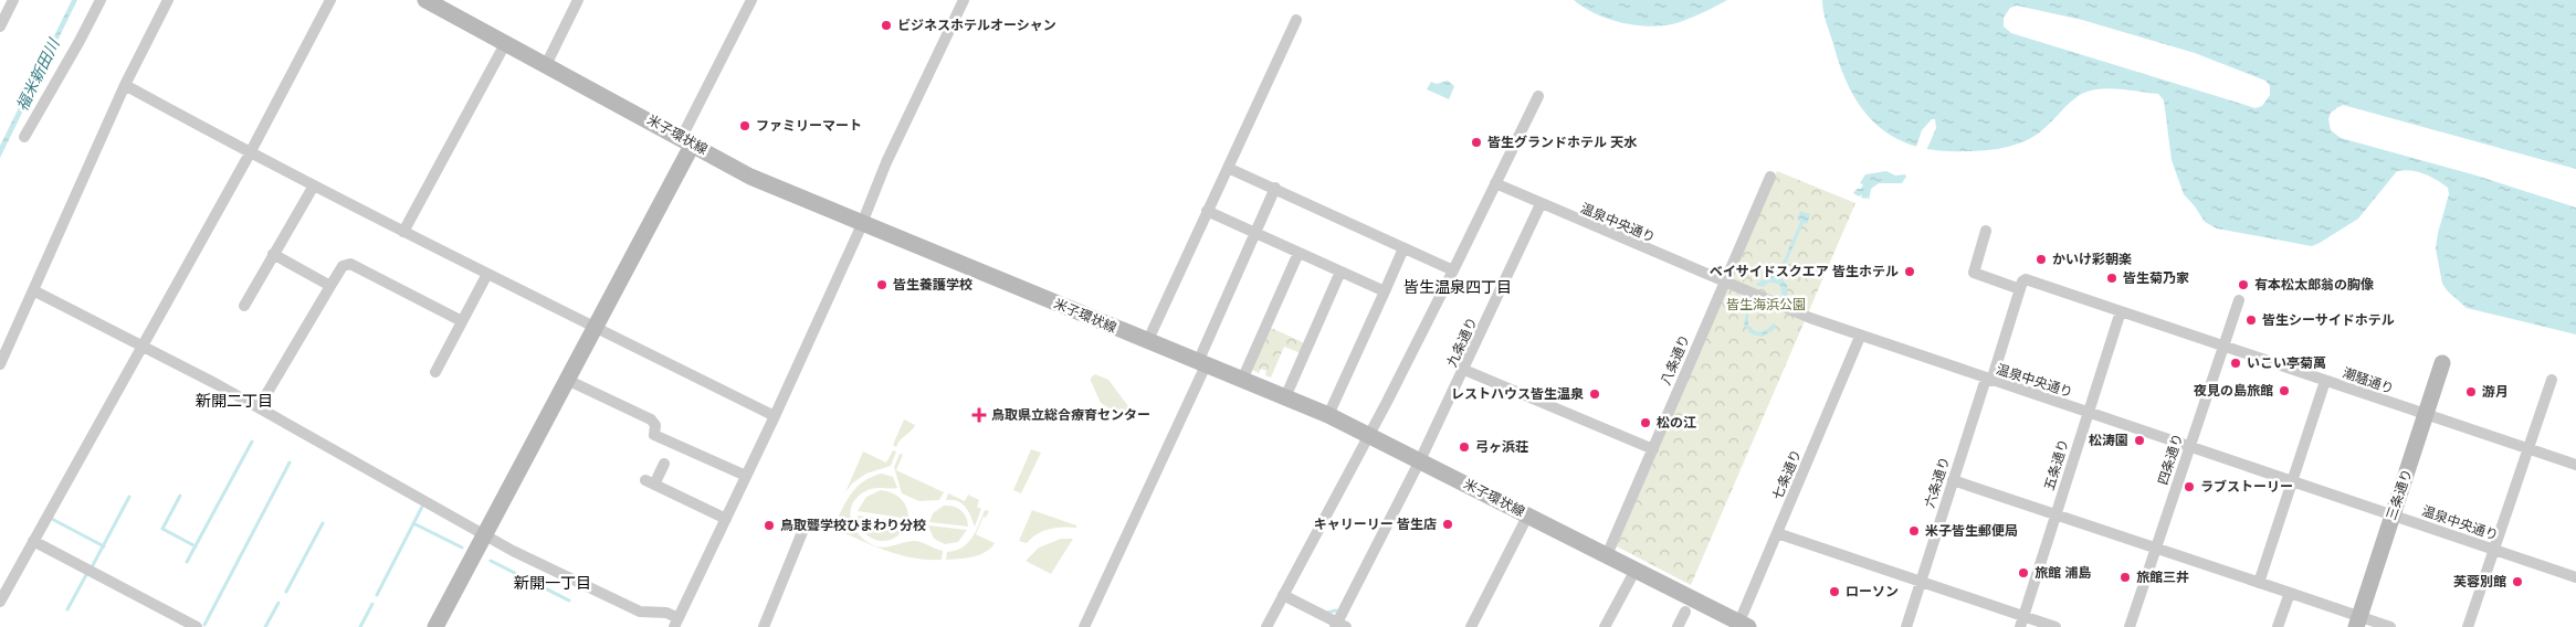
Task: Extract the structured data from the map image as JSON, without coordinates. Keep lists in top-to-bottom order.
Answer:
{
  "streets": {
    "main road": ["米子環状線", "三条通り"],
    "street": [
      "温泉中央通り",
      "九条通り",
      "八条通り",
      "潮騒通り",
      "四条通り",
      "五条通り",
      "七条通り",
      "六条通り"
    ]
  },
  "crossings": [
    ["米子環状線", "九条通り"],
    ["米子環状線", "八条通り"],
    ["米子環状線", "七条通り"],
    ["温泉中央通り", "九条通り"],
    ["温泉中央通り", "八条通り"],
    ["温泉中央通り", "四条通り"],
    ["温泉中央通り", "五条通り"],
    ["温泉中央通り", "七条通り"],
    ["温泉中央通り", "六条通り"],
    ["温泉中央通り", "三条通り"],
    ["潮騒通り", "四条通り"],
    ["潮騒通り", "五条通り"],
    ["潮騒通り", "六条通り"],
    ["潮騒通り", "三条通り"]
  ],
  "districts": ["皆生温泉四丁目", "新開二丁目", "新開一丁目"],
  "water": ["福米新田川"],
  "parks": ["皆生海浜公園"],
  "places": {
    "other": [
      "ビジネスホテルオーシャン",
      "ファミリーマート",
      "皆生グランドホテル 天水",
      "かいけ彩朝楽",
      "ベイサイドスクエア 皆生ホテル",
      "皆生菊乃家",
      "皆生養護学校",
      "有本松太郎翁の胸像",
      "皆生シーサイドホテル",
      "いこい亭菊萬",
      "夜見の島旅館",
      "游月",
      "レストハウス皆生温泉",
      "松の江",
      "松涛園",
      "弓ヶ浜荘",
      "ラブストーリー",
      "キャリーリー 皆生店",
      "鳥取聾学校ひまわり分校",
      "米子皆生郵便局",
      "旅館 浦島",
      "旅館三井",
      "芙蓉別館",
      "ローソン"
    ],
    "health": ["鳥取県立総合療育センター"]
  }
}
